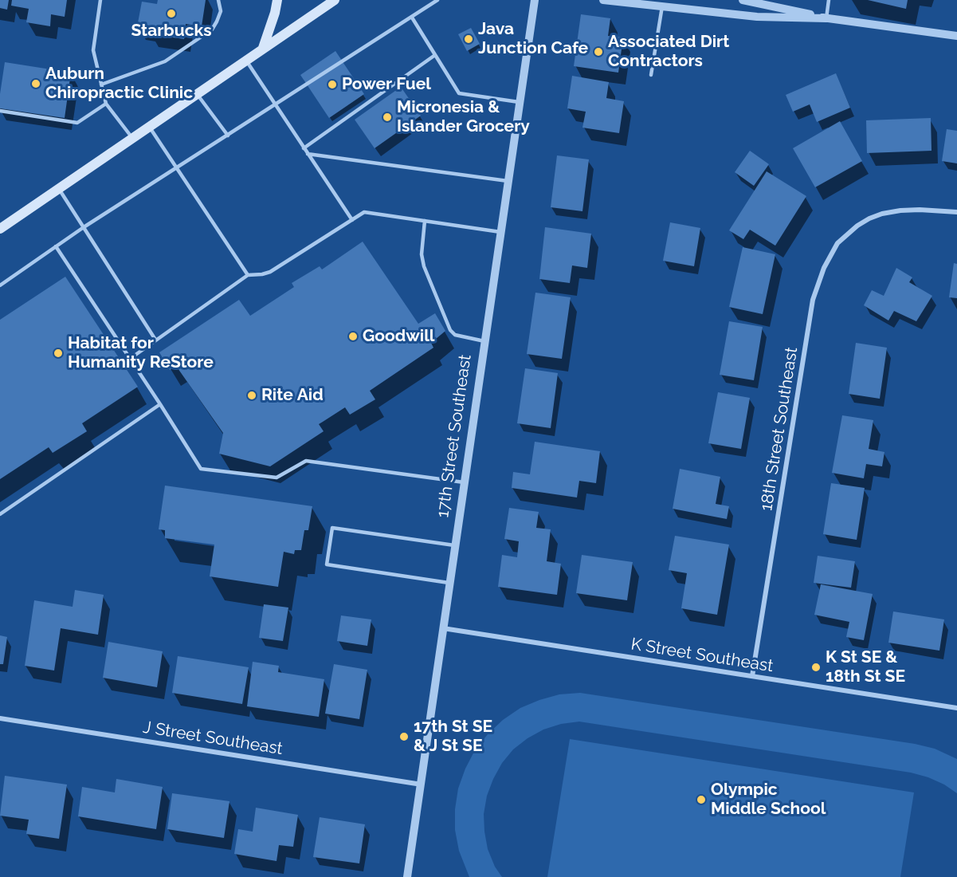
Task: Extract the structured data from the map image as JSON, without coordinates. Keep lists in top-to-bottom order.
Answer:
{
  "streets": {
    "street": [
      "18th Street Southeast",
      "17th Street Southeast",
      "K Street Southeast",
      "J Street Southeast"
    ]
  },
  "crossings": [
    ["18th Street Southeast", "K Street Southeast"],
    ["17th Street Southeast", "K Street Southeast"],
    ["17th Street Southeast", "J Street Southeast"]
  ],
  "places": [
    "Starbucks",
    "Java Junction Cafe",
    "Associated Dirt Contractors",
    "Auburn Chiropractic Clinic",
    "Power Fuel",
    "Micronesia & Islander Grocery",
    "Goodwill",
    "Habitat for Humanity ReStore",
    "Rite Aid",
    "K St SE & 18th St SE",
    "17th St SE & J St SE",
    "Olympic Middle School"
  ]
}
